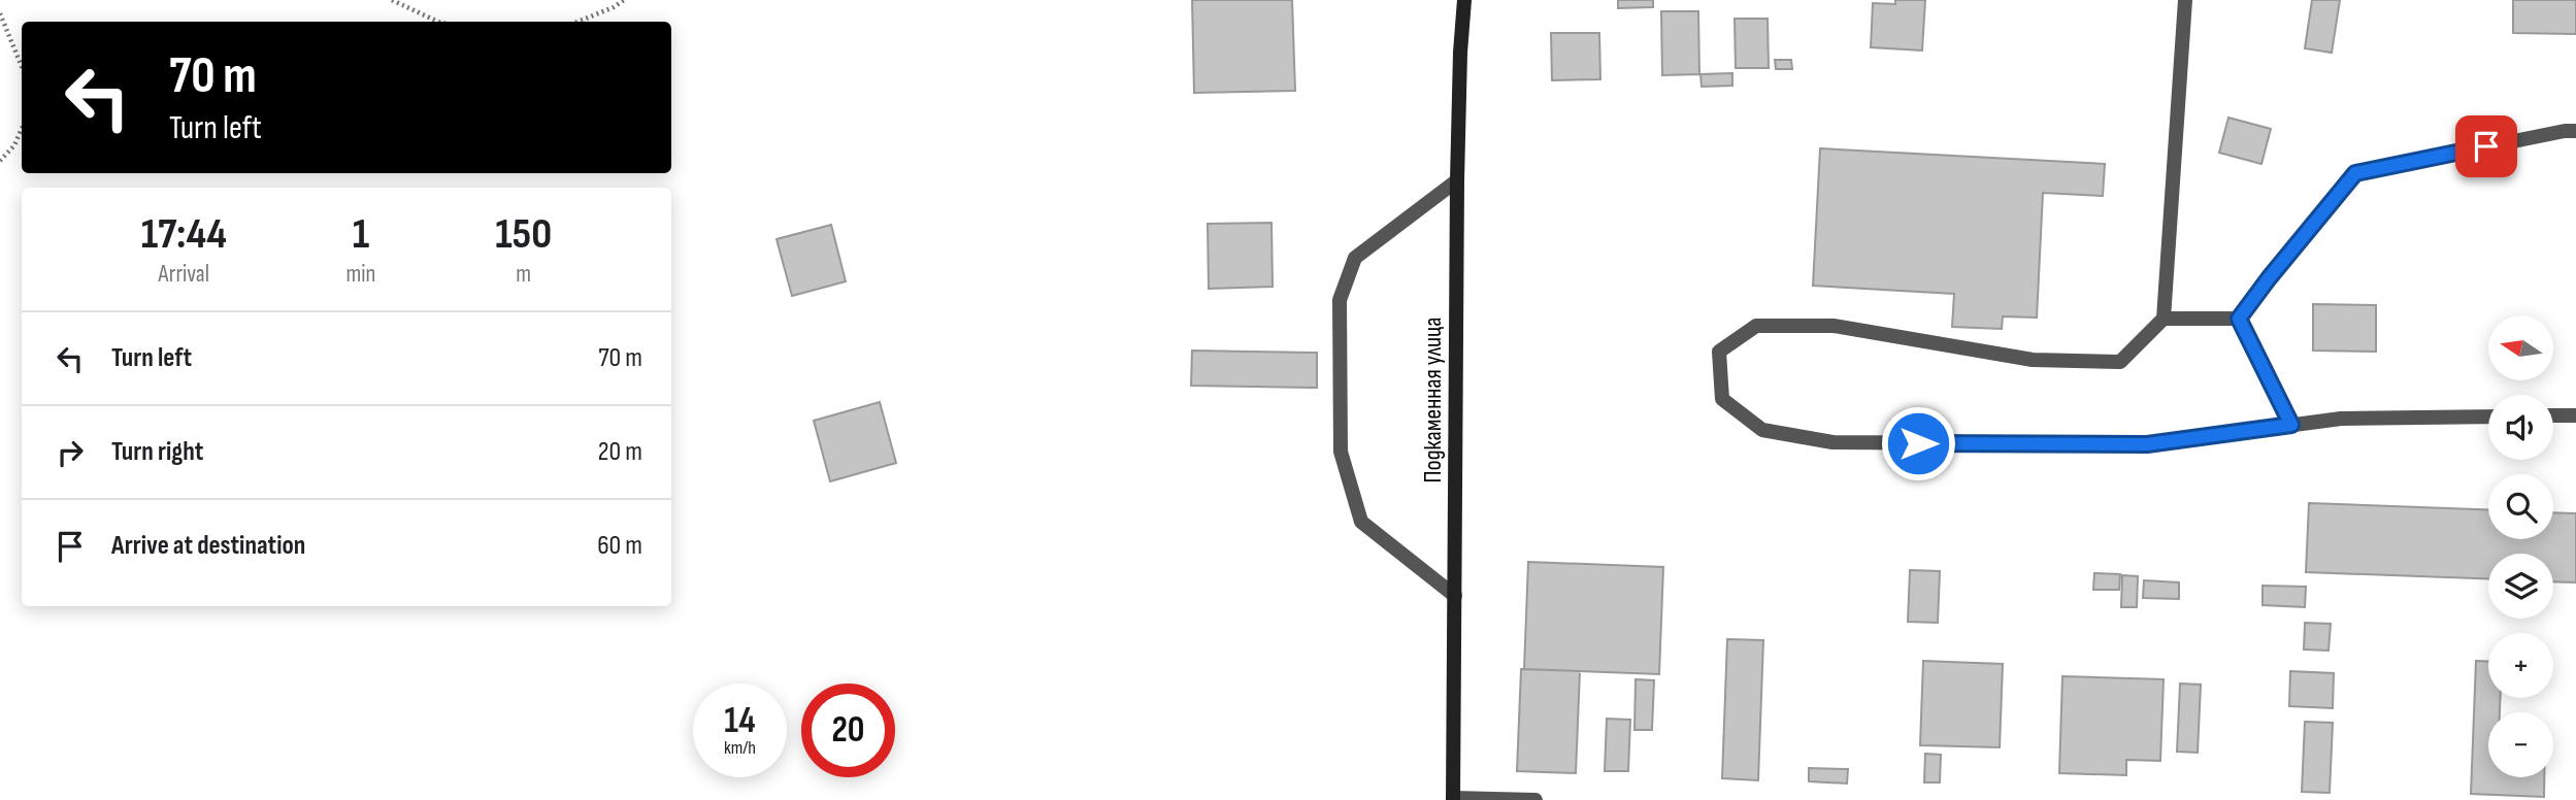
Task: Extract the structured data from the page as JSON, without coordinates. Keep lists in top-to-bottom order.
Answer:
{
  "streets": {
    "street": ["Подкаменная улица"]
  },
  "north": "left",
  "page": {
    "turn": ["70 m", "Turn left"],
    "eta": [
      "17:44",
      "Arrival",
      "1",
      "min",
      "150",
      "m"
    ],
    "list": [
      {
        "name": "Turn left",
        "value": "70 m"
      },
      {
        "name": "Turn right",
        "value": "20 m"
      },
      {
        "name": "Arrive at destination",
        "value": "60 m"
      }
    ],
    "map_buttons": ["+", "−"],
    "speed": "14 km/h",
    "limit": "20"
  }
}
